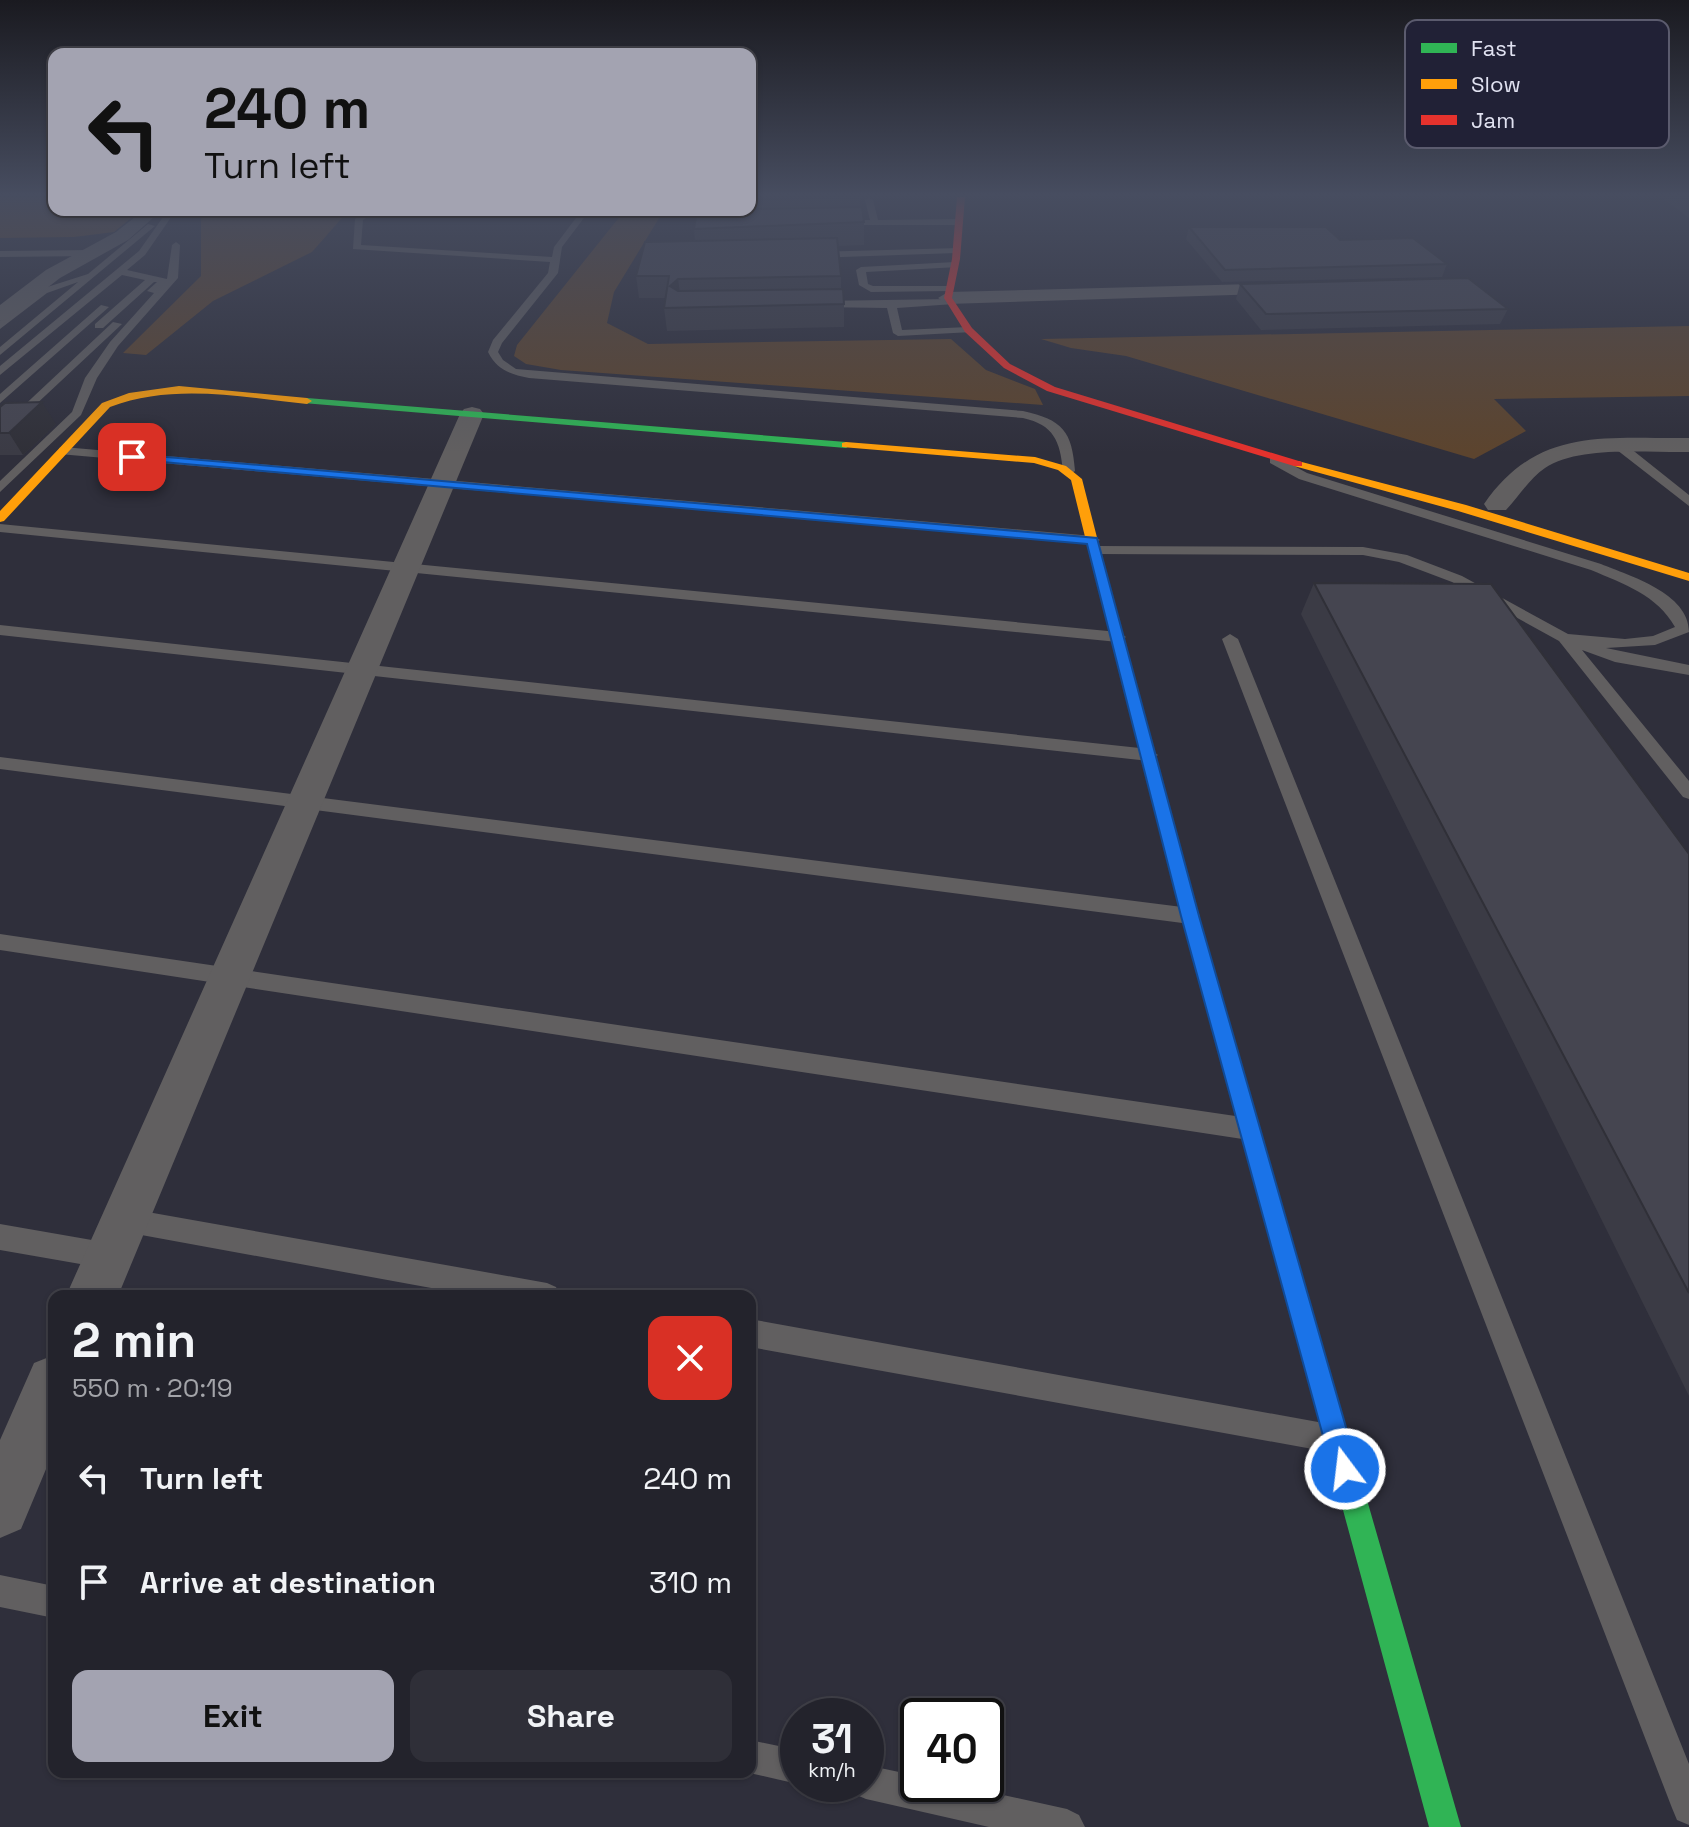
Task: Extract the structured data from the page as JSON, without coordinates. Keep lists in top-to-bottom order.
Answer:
{
  "legend": ["Fast", "Slow", "Jam"],
  "page": {
    "turn": ["240 m", "Turn left"],
    "heading": ["2 min", "550 m · 20:19"],
    "list": [
      {
        "name": "Turn left",
        "value": "240 m"
      },
      {
        "name": "Arrive at destination",
        "value": "310 m"
      }
    ],
    "buttons": ["Exit", "Share"],
    "speed": "31 km/h",
    "limit": "40"
  }
}
